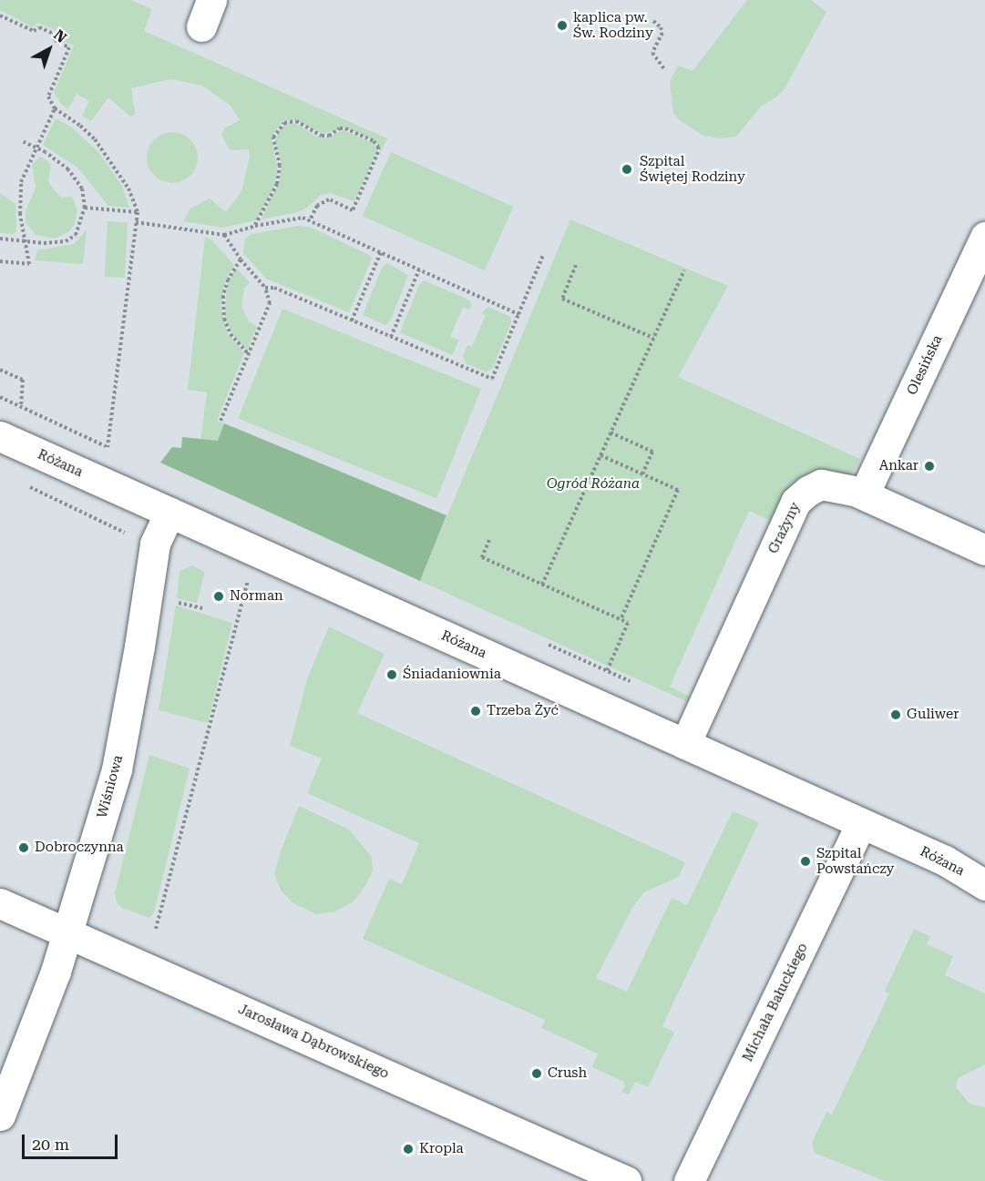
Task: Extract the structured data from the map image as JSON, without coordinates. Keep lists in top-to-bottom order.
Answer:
{
  "streets": {
    "street": [
      "Olesińska",
      "Różana",
      "Grażyny",
      "Wiśniowa",
      "Michała Bałuckiego",
      "Jarosława Dąbrowskiego"
    ]
  },
  "crossings": [
    ["Olesińska", "Grażyny"],
    ["Różana", "Grażyny"],
    ["Różana", "Wiśniowa"],
    ["Różana", "Michała Bałuckiego"],
    ["Wiśniowa", "Jarosława Dąbrowskiego"]
  ],
  "parks": ["Ogród Różana"],
  "places": [
    "kaplica pw. Św. Rodziny",
    "Szpital Świętej Rodziny",
    "Ankar",
    "Norman",
    "Śniadaniownia",
    "Trzeba Żyć",
    "Guliwer",
    "Dobroczynna",
    "Szpital Powstańczy",
    "Crush",
    "Kropla"
  ],
  "scale_bar": "20 m",
  "north": "top right"
}
